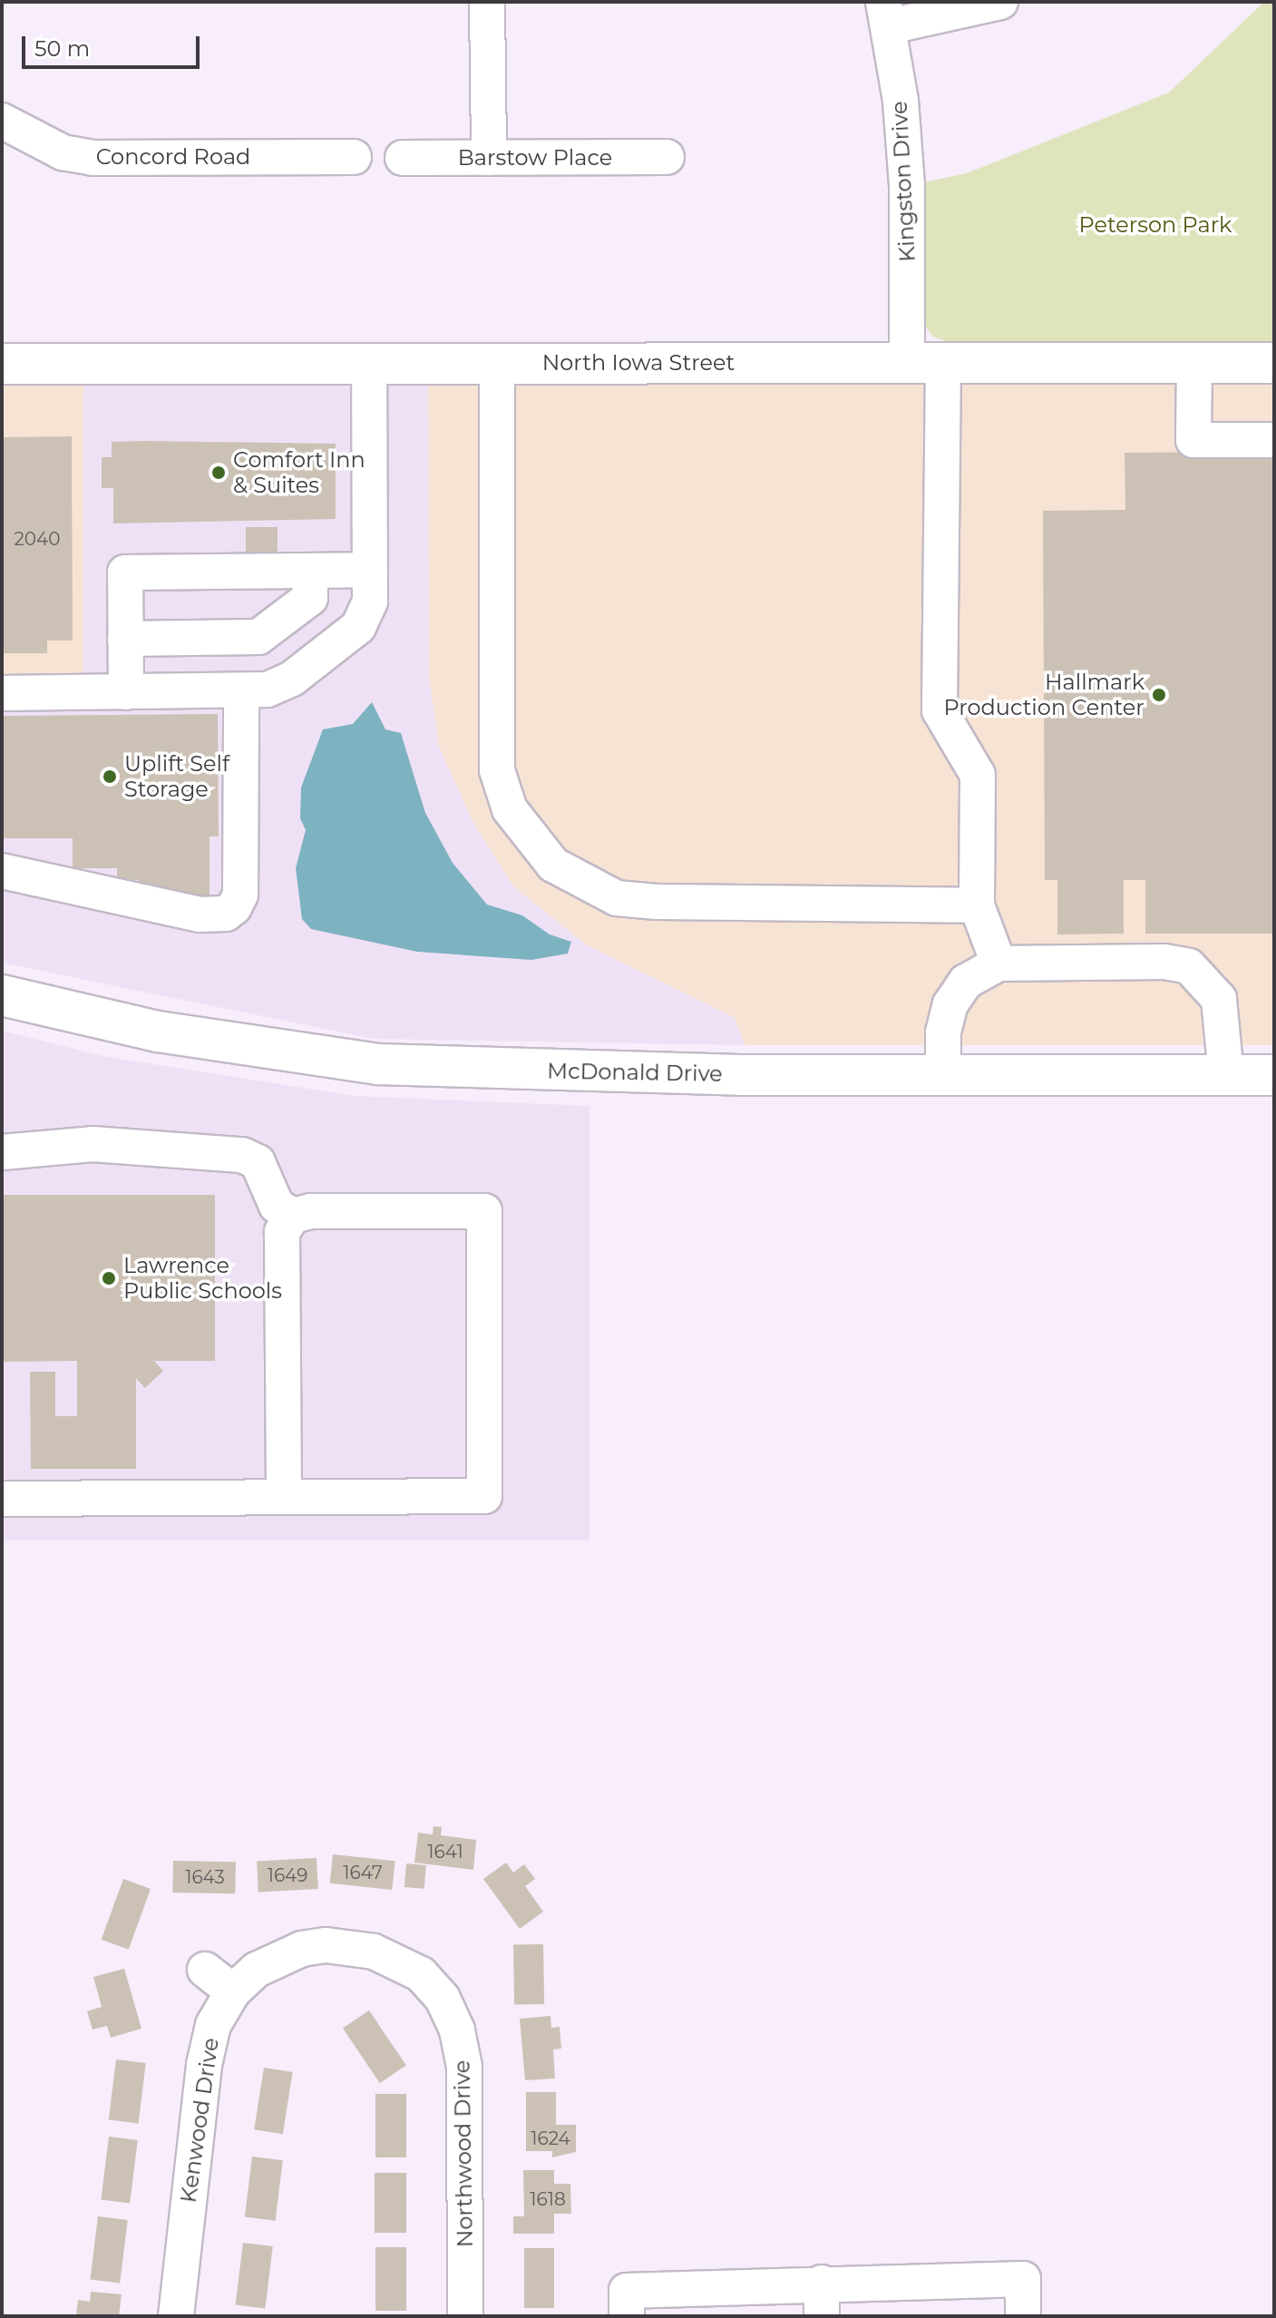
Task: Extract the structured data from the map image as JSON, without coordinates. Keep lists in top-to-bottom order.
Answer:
{
  "streets": {
    "main road": ["North Iowa Street", "McDonald Drive"],
    "street": [
      "Concord Road",
      "Barstow Place",
      "Kingston Drive",
      "Kenwood Drive",
      "Northwood Drive"
    ]
  },
  "crossings": [
    ["Kingston Drive", "North Iowa Street"],
    ["Kenwood Drive", "Northwood Drive"]
  ],
  "parks": ["Peterson Park"],
  "places": [
    "Comfort Inn & Suites",
    "Hallmark Production Center",
    "Uplift Self Storage",
    "Lawrence Public Schools"
  ],
  "house_numbers": [
    "2040",
    "1641",
    "1647",
    "1649",
    "1643",
    "1624",
    "1618"
  ],
  "scale_bar": "50 m"
}
